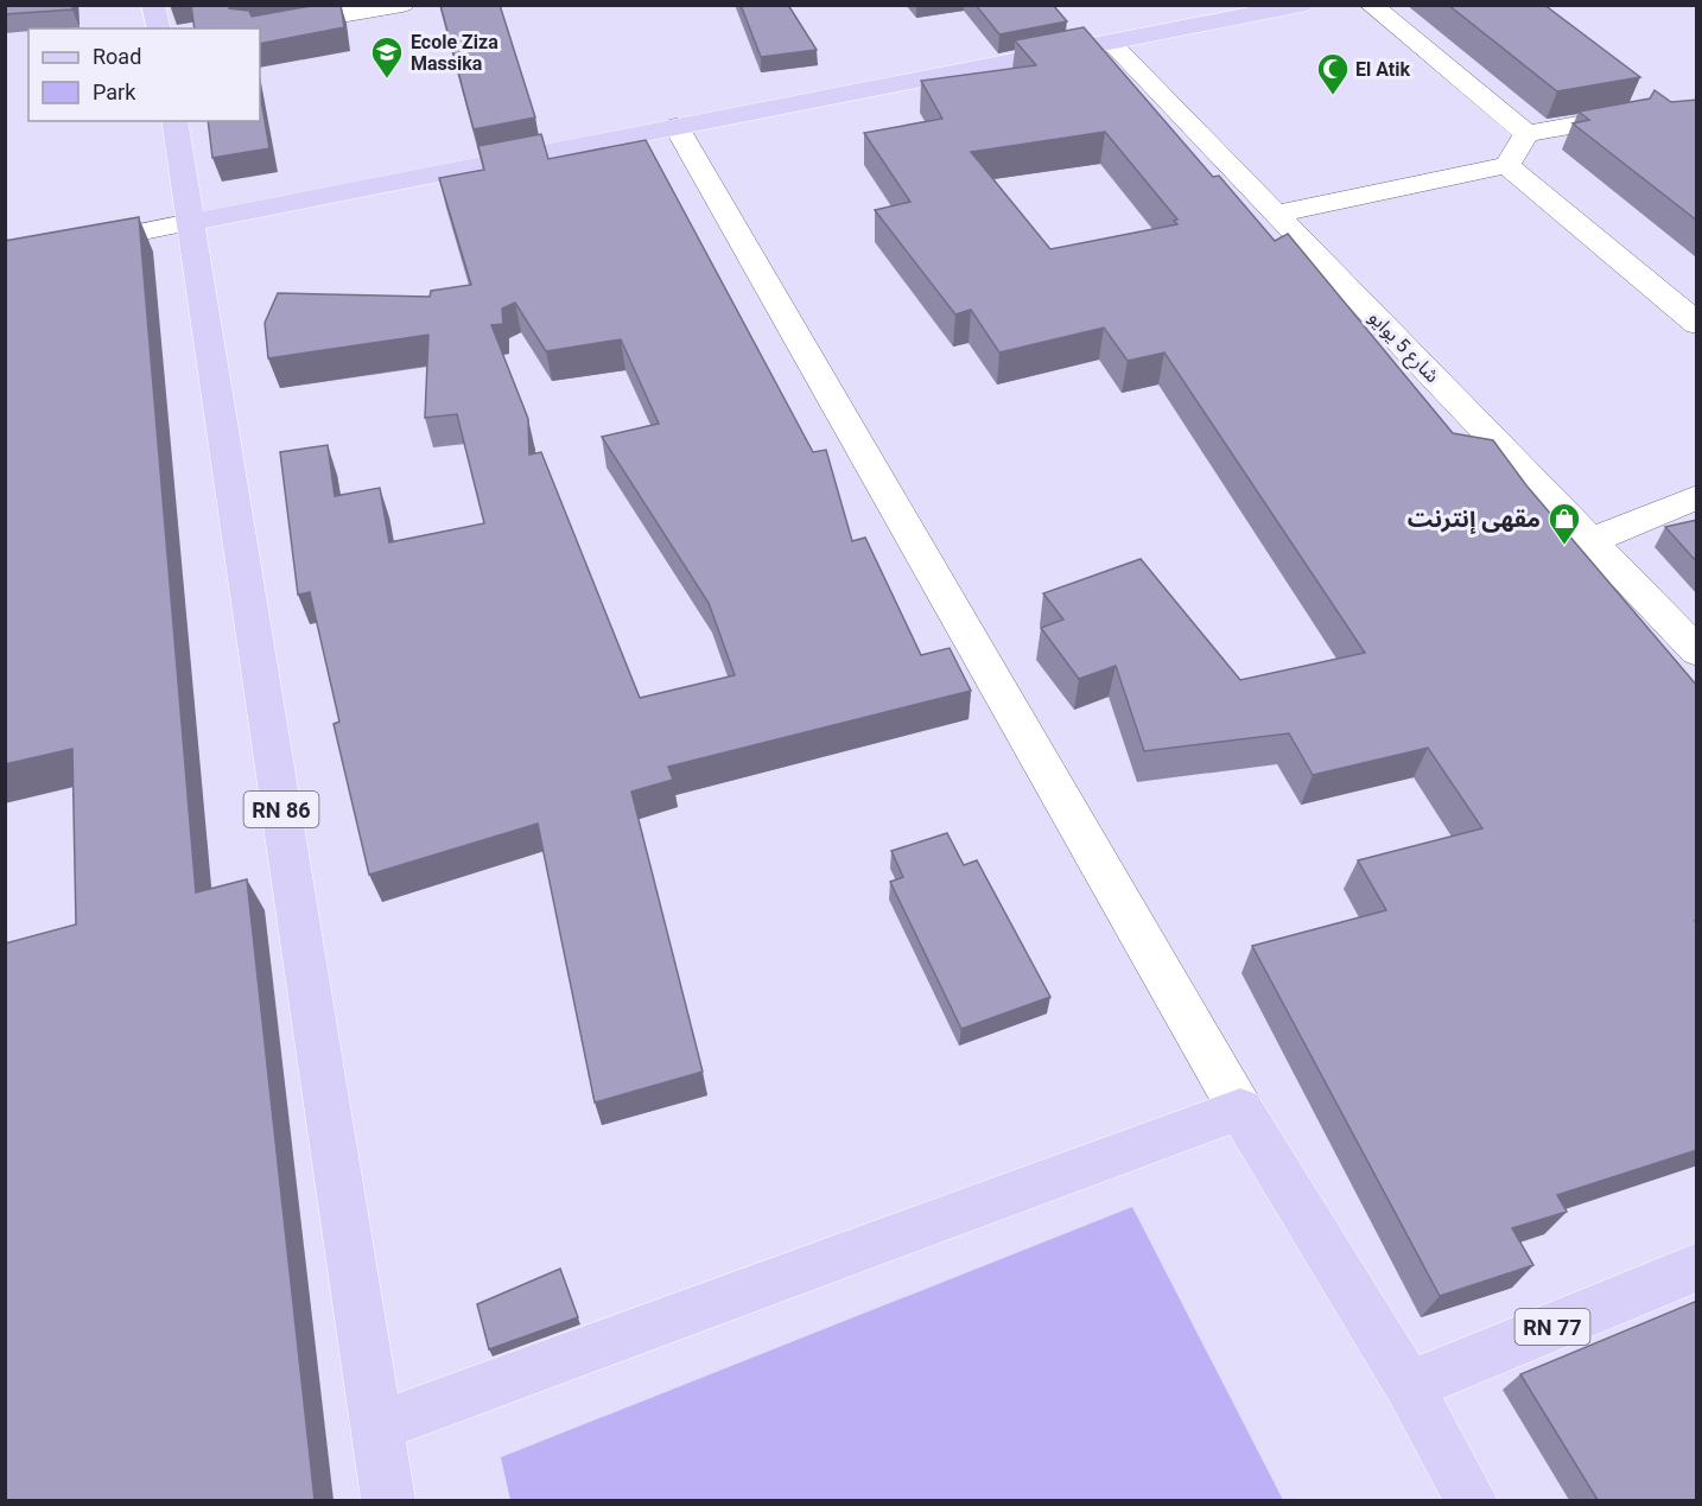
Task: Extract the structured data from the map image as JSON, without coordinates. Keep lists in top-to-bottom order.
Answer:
{
  "streets": {
    "main road": ["RN 86", "RN 77"],
    "street": ["شارع 5 يوايو"]
  },
  "places": {
    "school or university": ["Ecole Ziza Massika"],
    "mosque": ["El Atik"],
    "shop": ["مقهى إنترنت"]
  },
  "legend": ["Road", "Park"]
}
